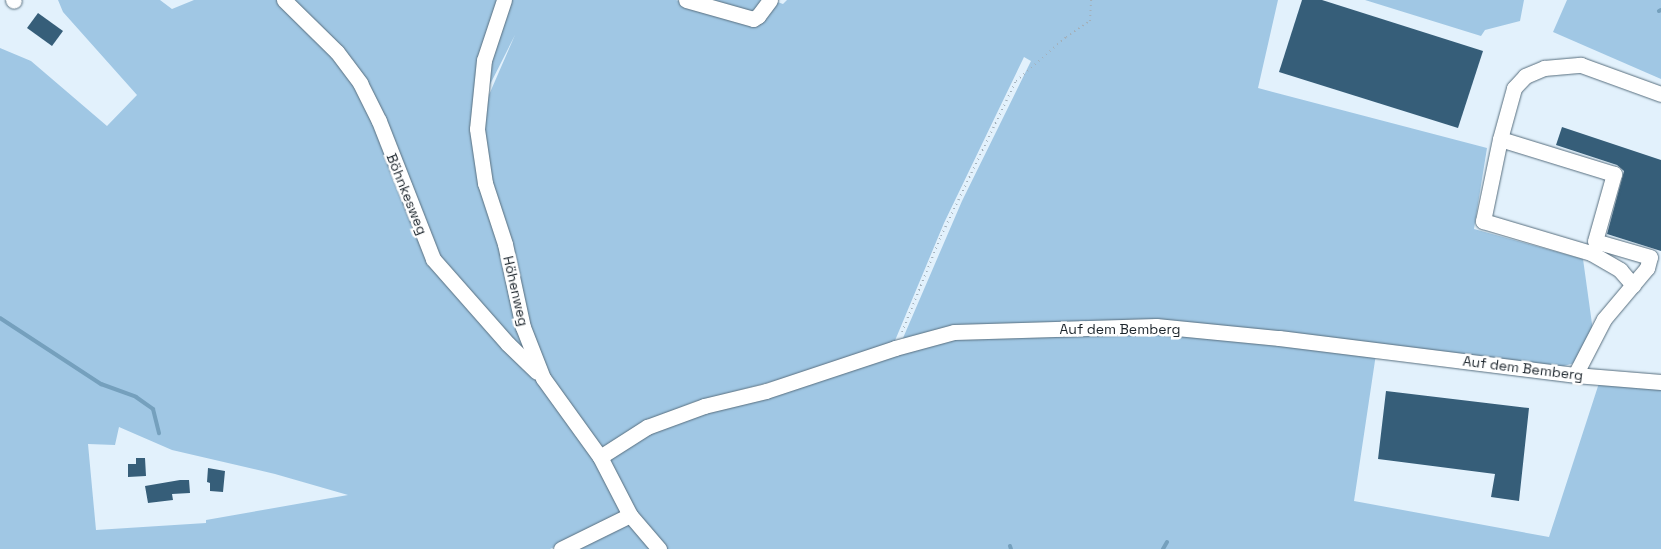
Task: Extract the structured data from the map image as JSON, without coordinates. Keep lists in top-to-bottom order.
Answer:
{
  "streets": {
    "street": ["Böhnkesweg", "Höhenweg", "Auf dem Bemberg"]
  },
  "crossings": [
    ["Böhnkesweg", "Höhenweg"],
    ["Höhenweg", "Auf dem Bemberg"]
  ]
}
